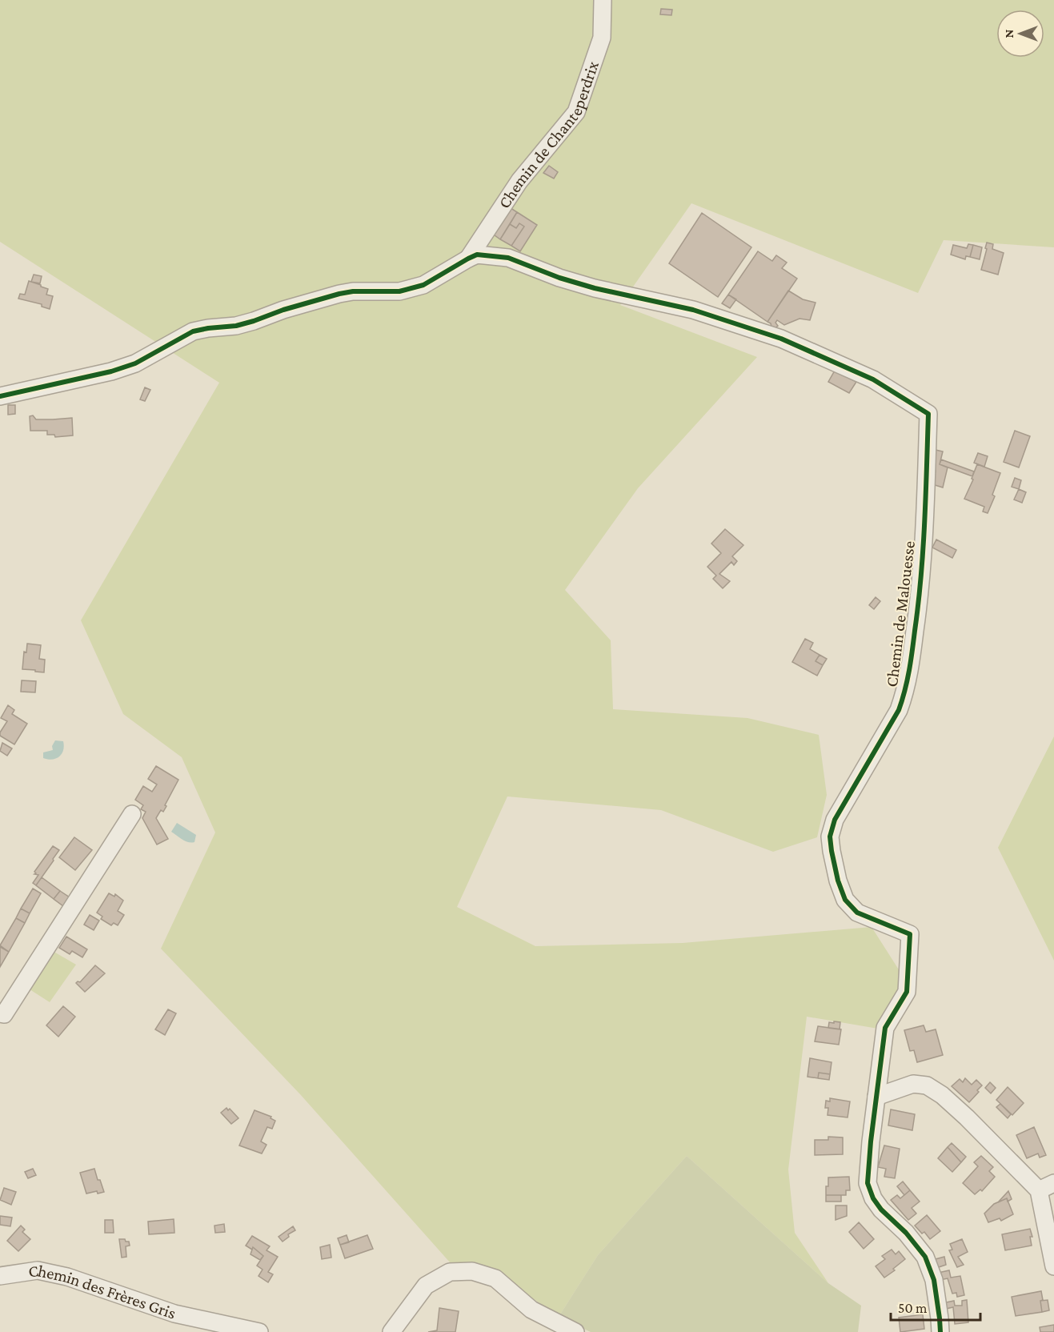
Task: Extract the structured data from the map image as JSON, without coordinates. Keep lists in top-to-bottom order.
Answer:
{
  "streets": {
    "street": ["Chemin de Chanteperdrix", "Chemin de Malouesse", "Chemin des Frères Gris"]
  },
  "crossings": [
    ["Chemin de Chanteperdrix", "Chemin de Malouesse"]
  ],
  "scale_bar": "50 m",
  "north": "left"
}
